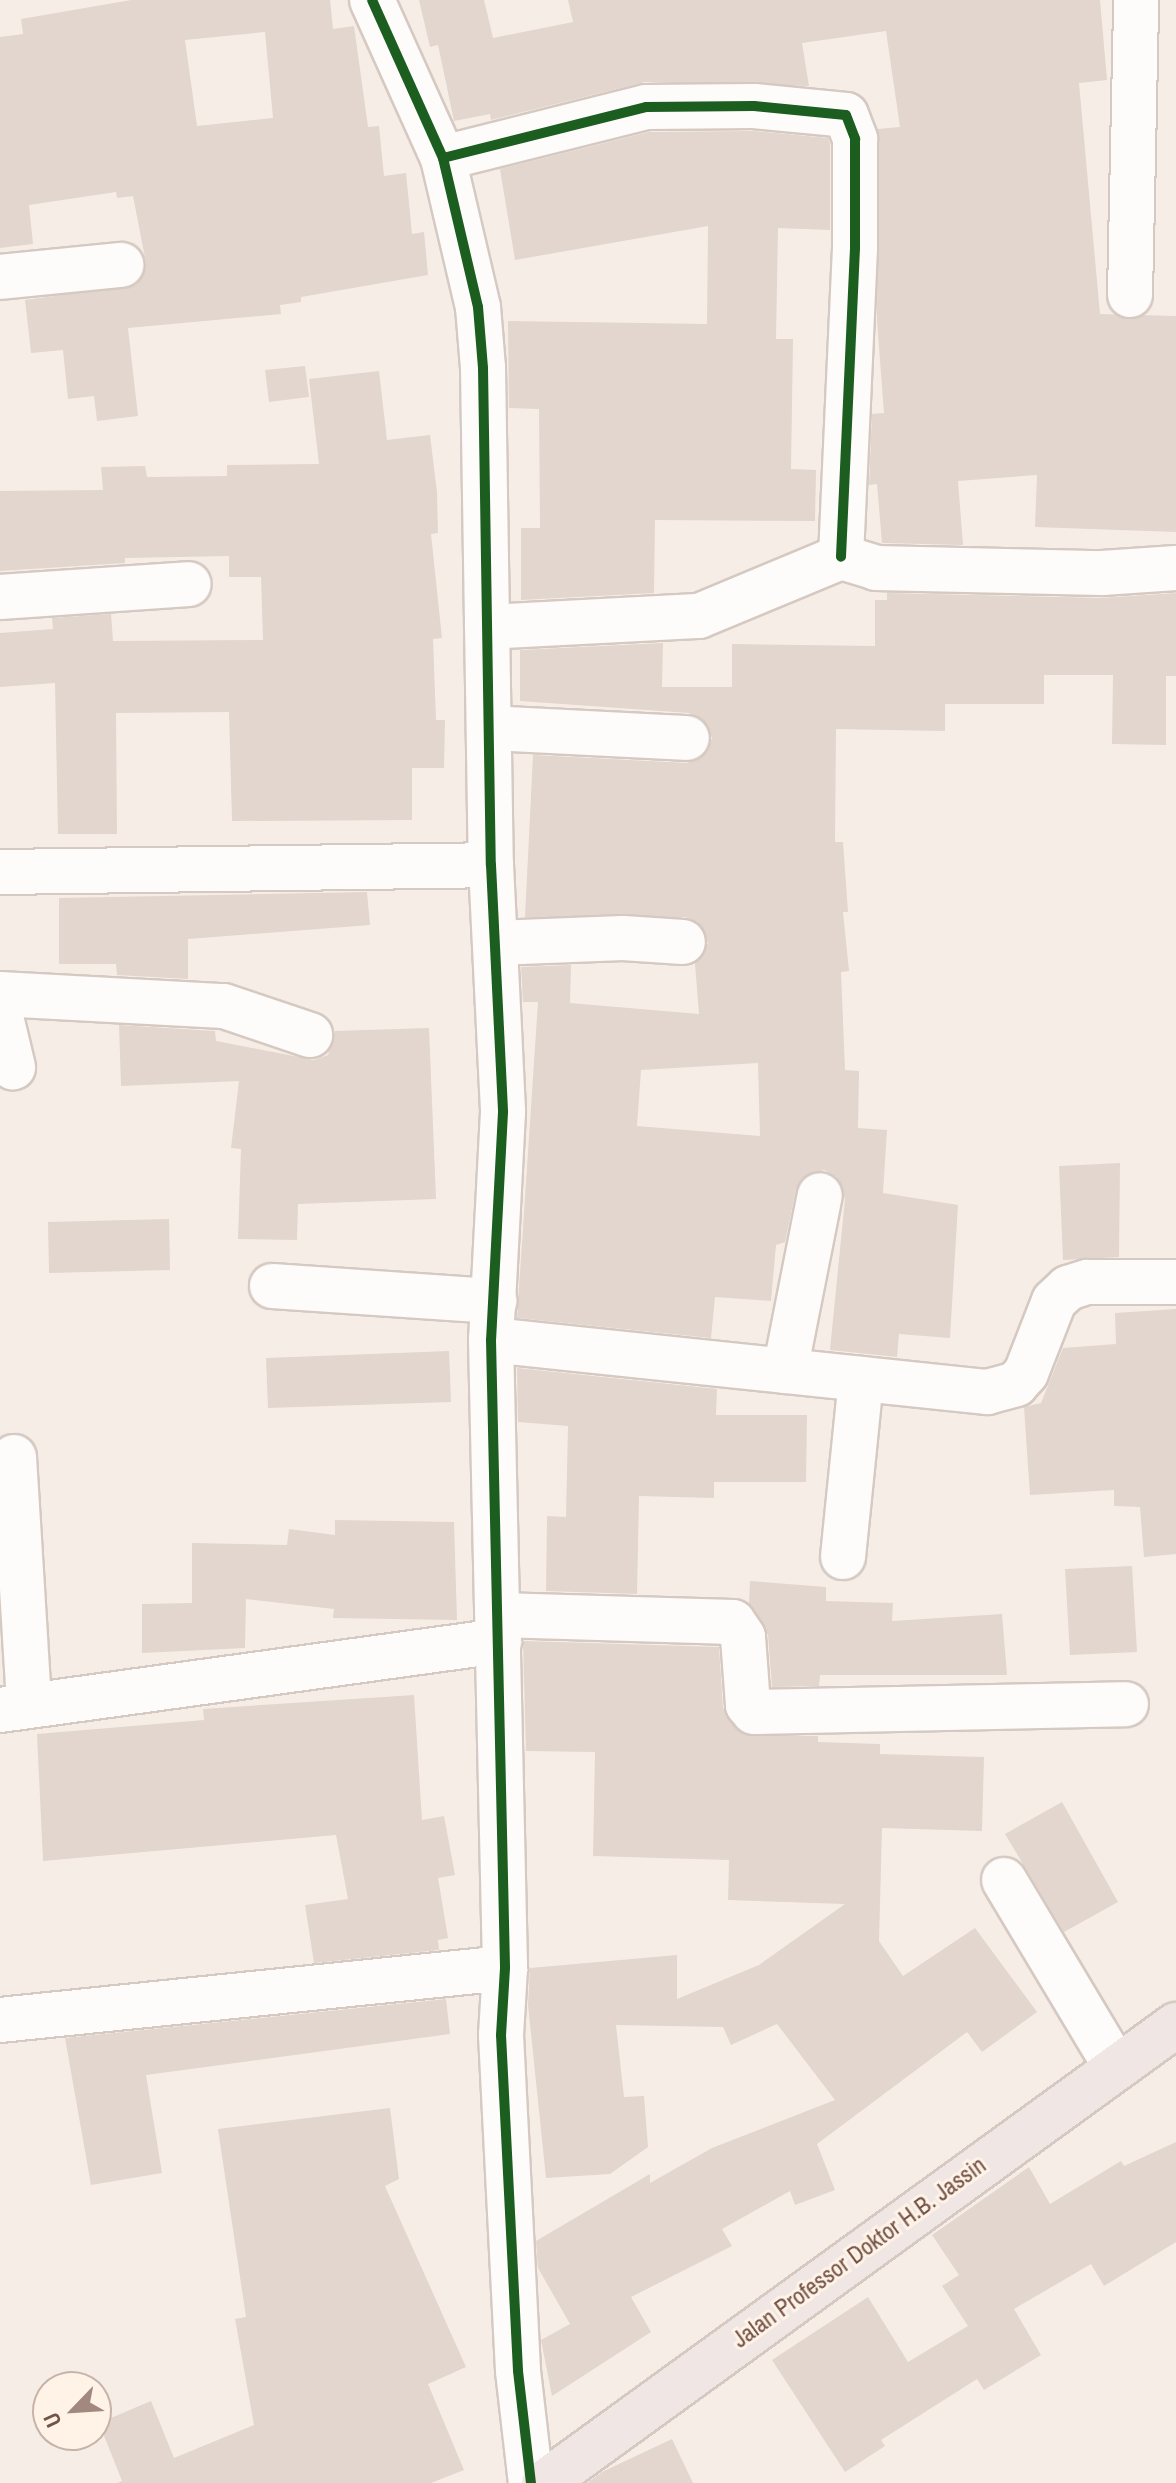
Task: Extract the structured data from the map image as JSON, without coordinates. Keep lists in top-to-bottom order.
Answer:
{
  "streets": {
    "highway": ["Jalan Professor Doktor H.B. Jassin"]
  },
  "north": "bottom left"
}
